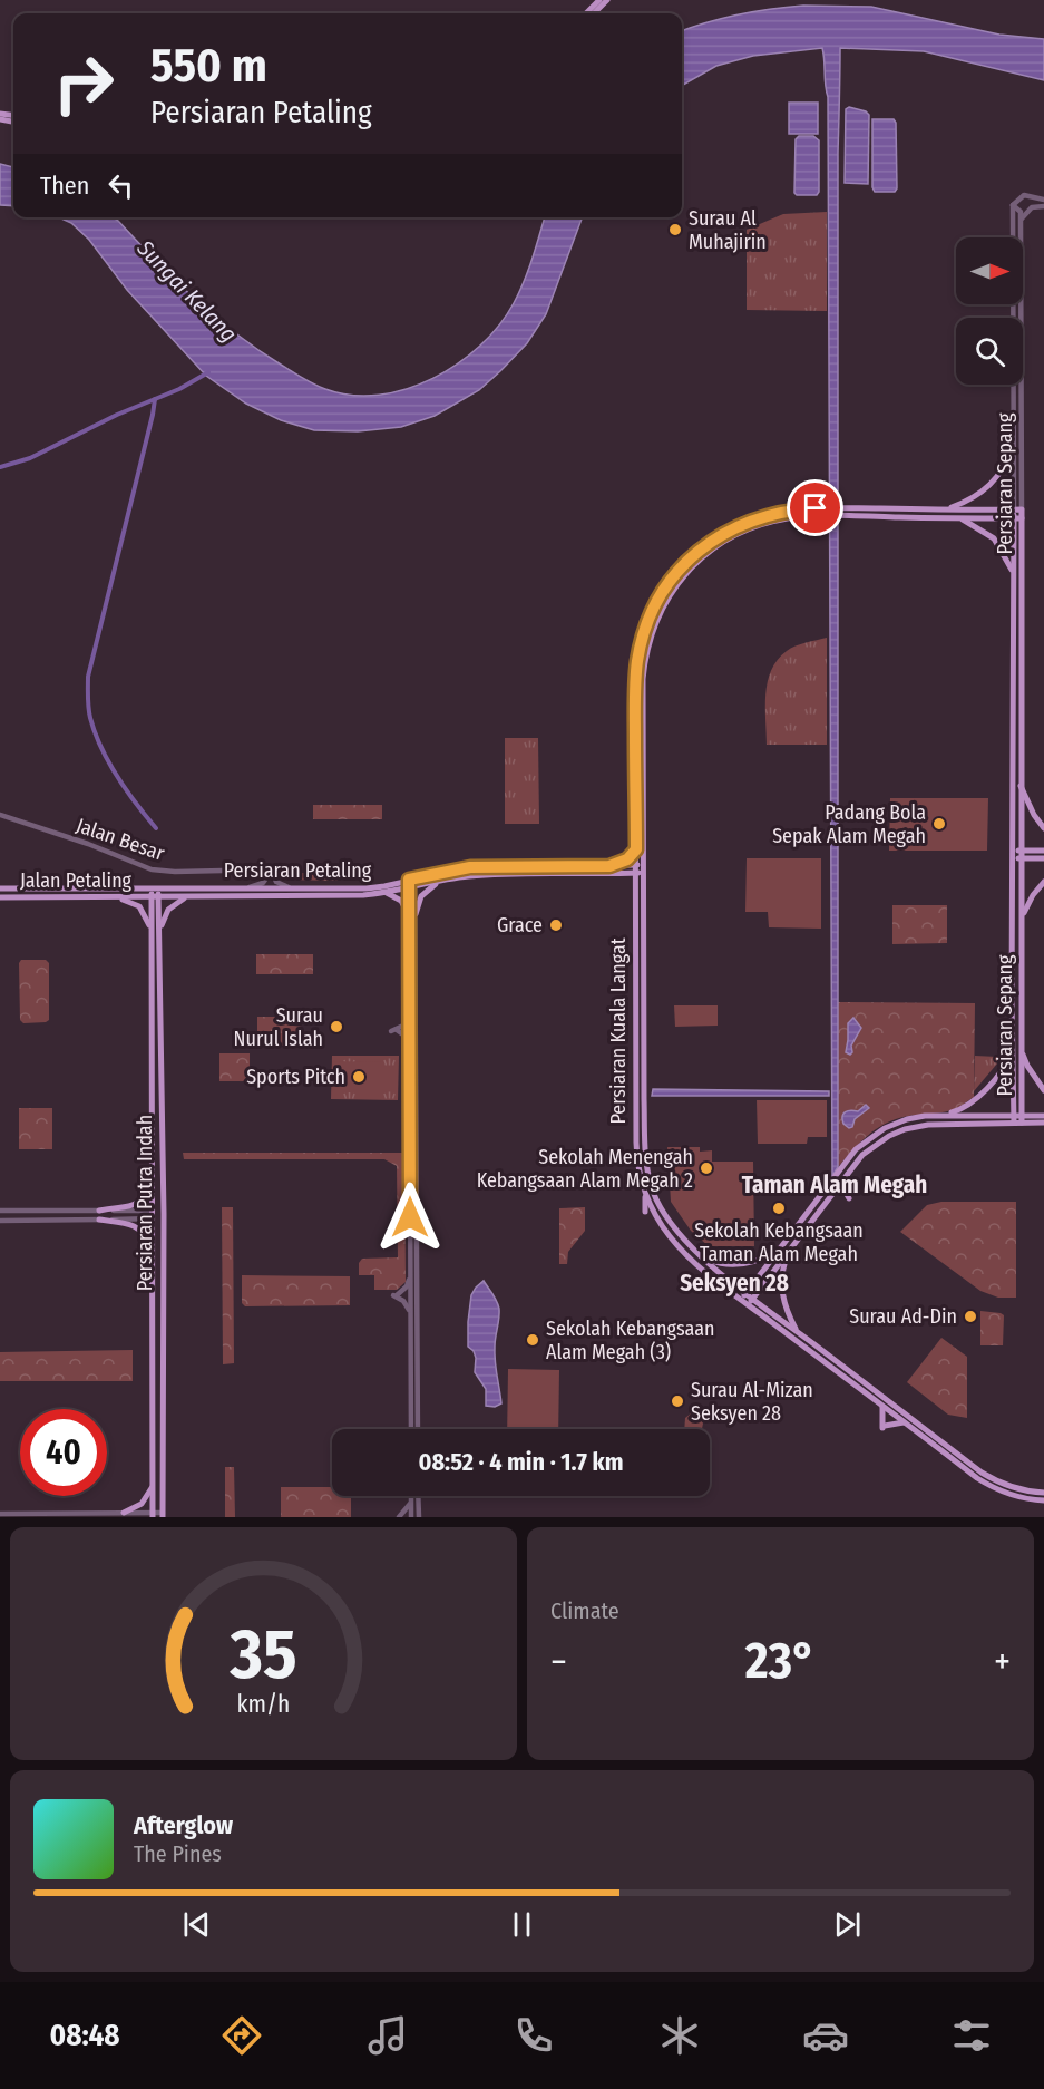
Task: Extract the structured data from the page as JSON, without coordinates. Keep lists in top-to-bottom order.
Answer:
{
  "streets": {
    "main road": [
      "Persiaran Sepang",
      "Persiaran Petaling",
      "Jalan Petaling",
      "Persiaran Kuala Langat",
      "Persiaran Putra Indah"
    ],
    "street": ["Jalan Besar"]
  },
  "crossings": [
    ["Persiaran Petaling", "Jalan Petaling"],
    ["Persiaran Petaling", "Persiaran Kuala Langat"],
    ["Persiaran Petaling", "Persiaran Putra Indah"],
    ["Jalan Petaling", "Persiaran Putra Indah"]
  ],
  "districts": ["Taman Alam Megah", "Seksyen 28"],
  "water": ["Sungai Kelang"],
  "places": [
    "Surau Al Muhajirin",
    "Padang Bola Sepak Alam Megah",
    "Grace",
    "Surau Nurul Islah",
    "Sports Pitch",
    "Sekolah Menengah Kebangsaan Alam Megah 2",
    "Sekolah Kebangsaan Taman Alam Megah",
    "Surau Ad-Din",
    "Sekolah Kebangsaan Alam Megah (3)",
    "Surau Al-Mizan Seksyen 28"
  ],
  "north": "right",
  "page": {
    "turn": ["550 m", "Persiaran Petaling"],
    "then": "Then",
    "limit": "40",
    "trip": "08:52 · 4 min · 1.7 km",
    "tile": "Climate",
    "heat": ["−", "23°", "+"],
    "song": ["Afterglow", "The Pines"],
    "tabs": "08:48",
    "gauge": ["35", "km/h"]
  }
}
